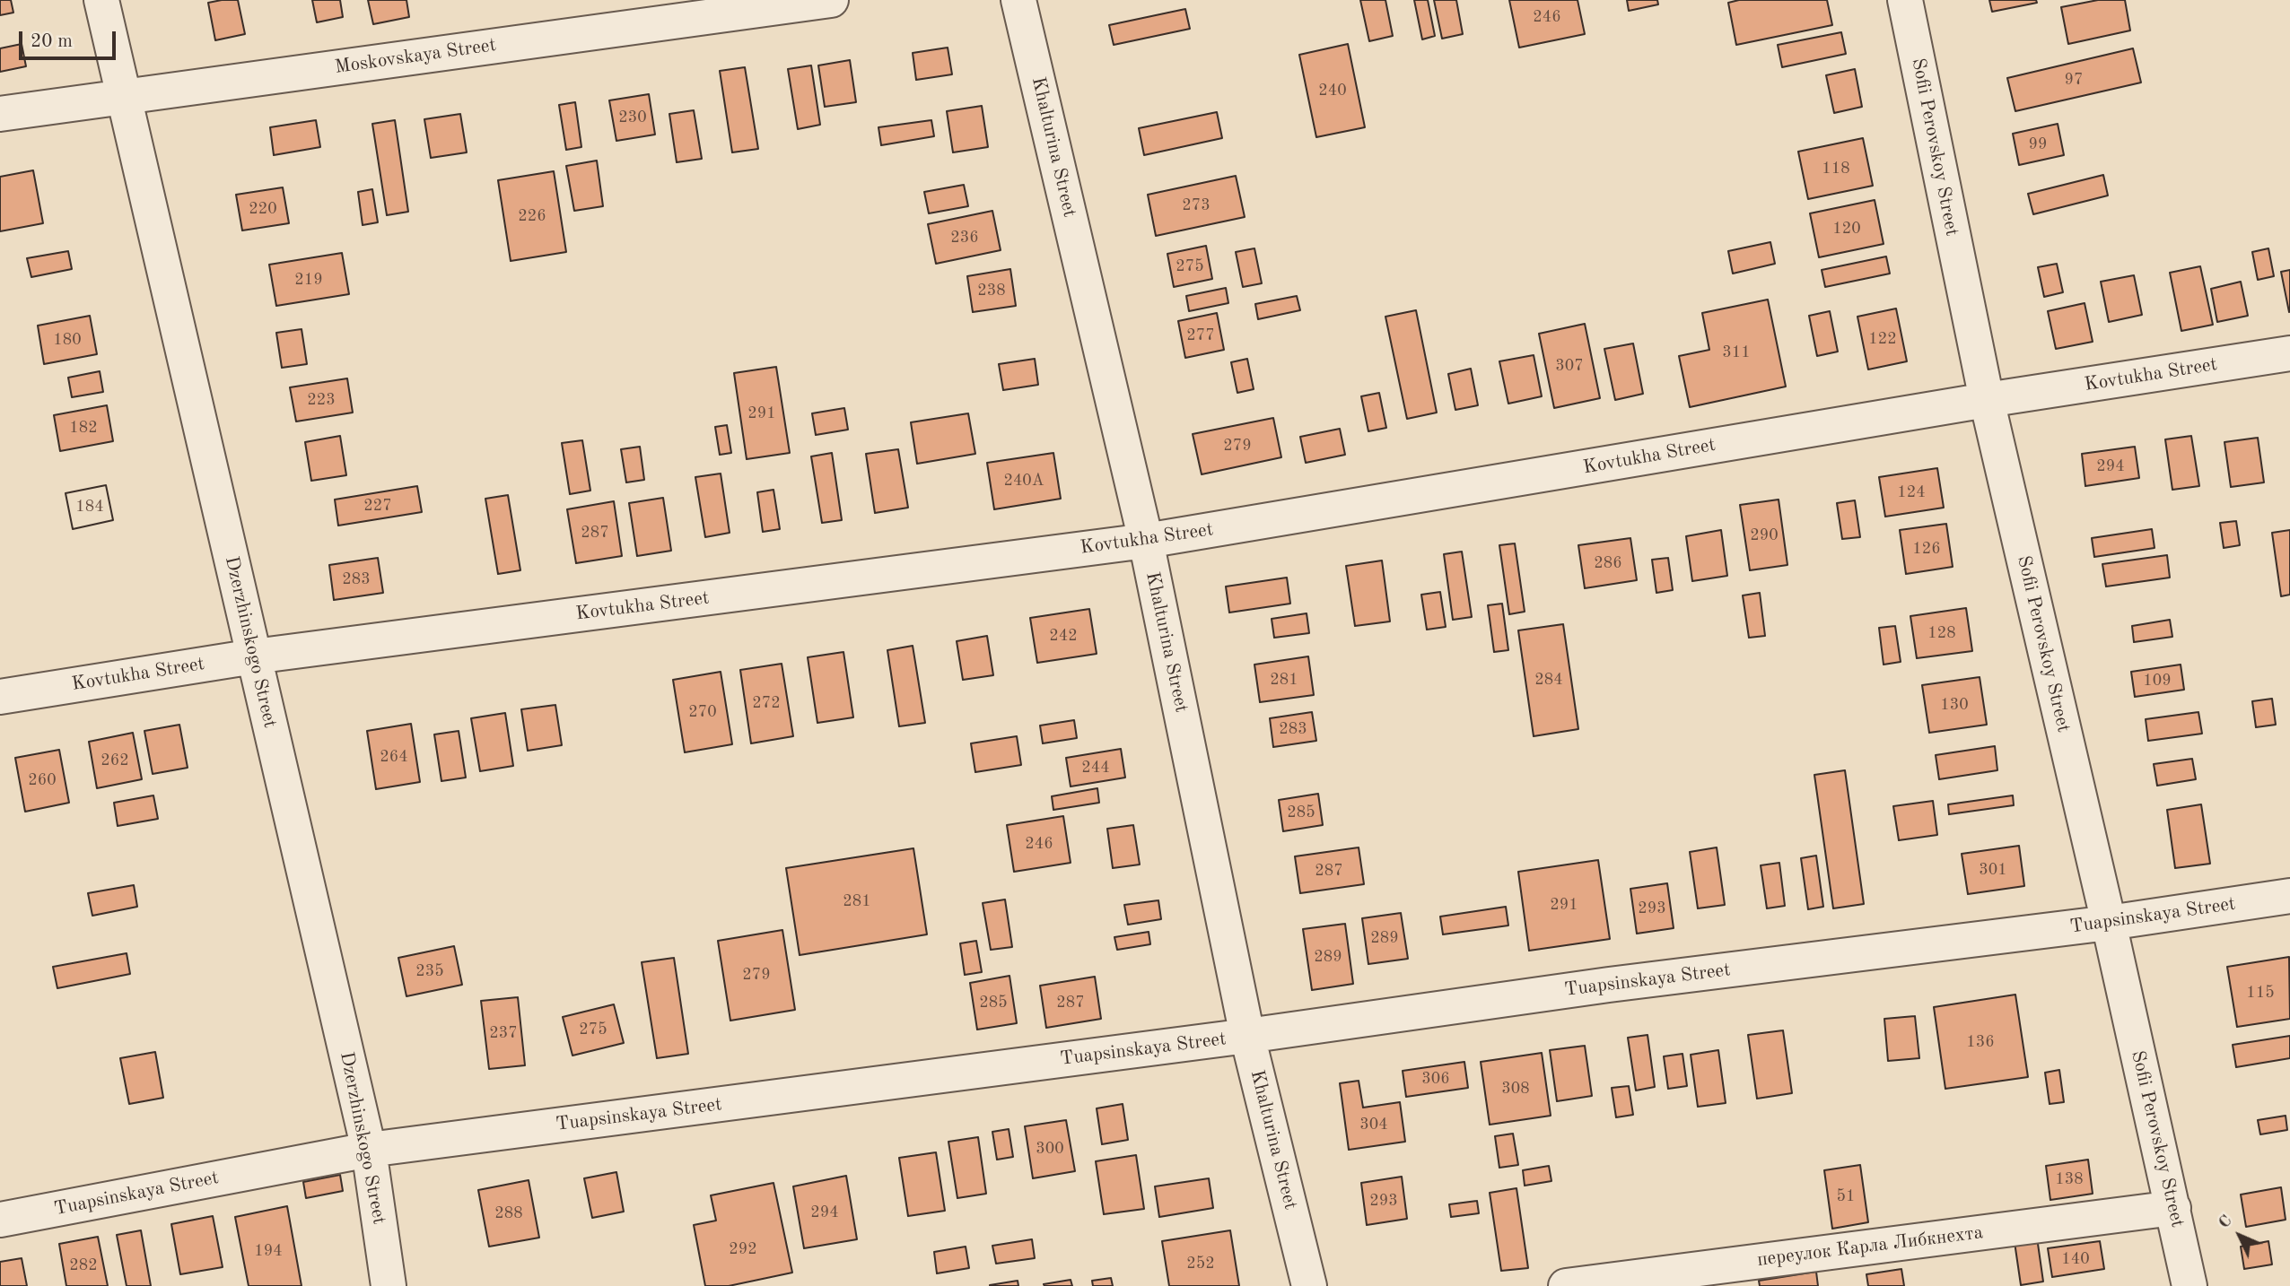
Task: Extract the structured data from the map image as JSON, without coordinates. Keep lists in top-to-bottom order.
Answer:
{
  "streets": {
    "street": [
      "Moskovskaya Street",
      "Khalturina Street",
      "Sofii Perovskoy Street",
      "Kovtukha Street",
      "Dzerzhinskogo Street",
      "Tuapsinskaya Street",
      "переулок Карла Либкнехта"
    ]
  },
  "crossings": [
    ["Moskovskaya Street", "Dzerzhinskogo Street"],
    ["Khalturina Street", "Kovtukha Street"],
    ["Khalturina Street", "Tuapsinskaya Street"],
    ["Sofii Perovskoy Street", "Kovtukha Street"],
    ["Sofii Perovskoy Street", "Tuapsinskaya Street"],
    ["Sofii Perovskoy Street", "переулок Карла Либкнехта"],
    ["Kovtukha Street", "Dzerzhinskogo Street"],
    ["Dzerzhinskogo Street", "Tuapsinskaya Street"]
  ],
  "house_numbers": [
    "246",
    "97",
    "240",
    "230",
    "99",
    "118",
    "273",
    "220",
    "226",
    "120",
    "236",
    "275",
    "219",
    "238",
    "277",
    "122",
    "180",
    "311",
    "307",
    "223",
    "291",
    "182",
    "279",
    "294",
    "240А",
    "124",
    "227",
    "184",
    "287",
    "290",
    "126",
    "286",
    "283",
    "128",
    "242",
    "281",
    "284",
    "109",
    "272",
    "130",
    "270",
    "283",
    "264",
    "262",
    "244",
    "260",
    "285",
    "246",
    "301",
    "287",
    "281",
    "291",
    "293",
    "289",
    "289",
    "235",
    "279",
    "115",
    "285",
    "287",
    "275",
    "237",
    "136",
    "306",
    "308",
    "304",
    "300",
    "138",
    "51",
    "293",
    "294",
    "288",
    "292",
    "194",
    "140",
    "252",
    "282"
  ],
  "scale_bar": "20 m",
  "north": "top left"
}
